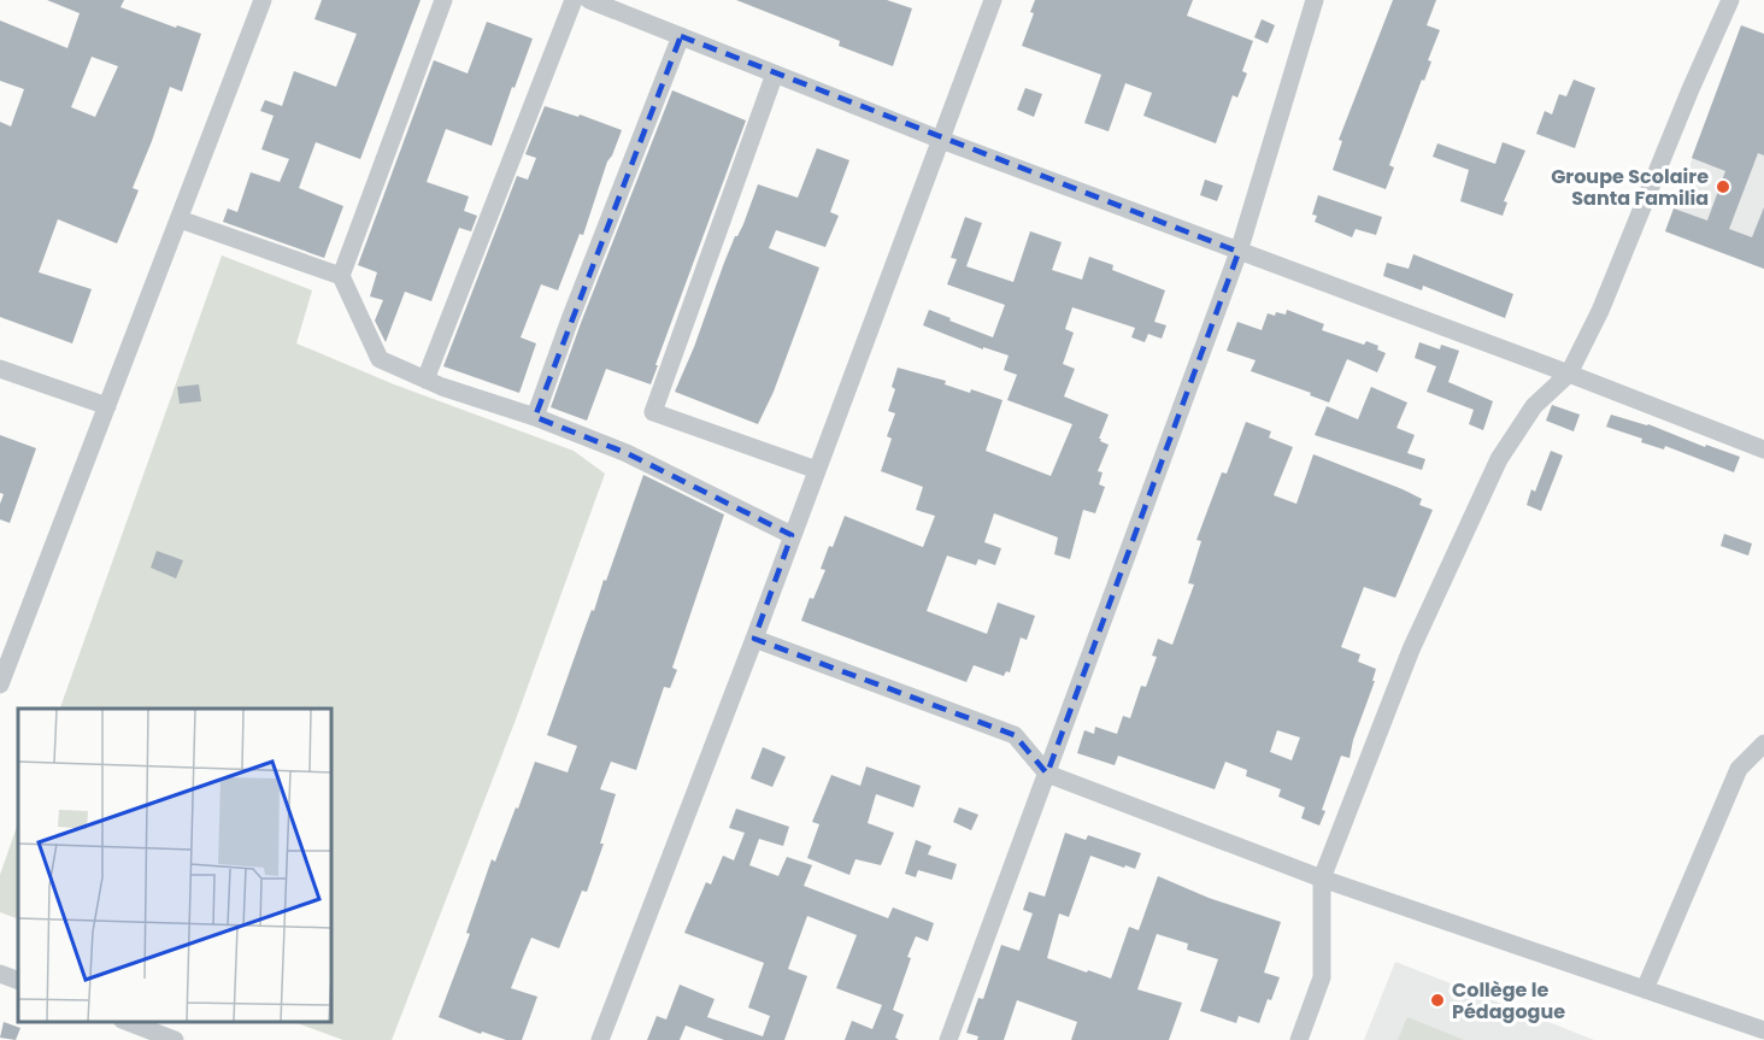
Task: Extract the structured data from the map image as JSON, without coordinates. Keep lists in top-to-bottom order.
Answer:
{
  "places": ["Groupe Scolaire Santa Familia", "Collège le Pédagogue"]
}
